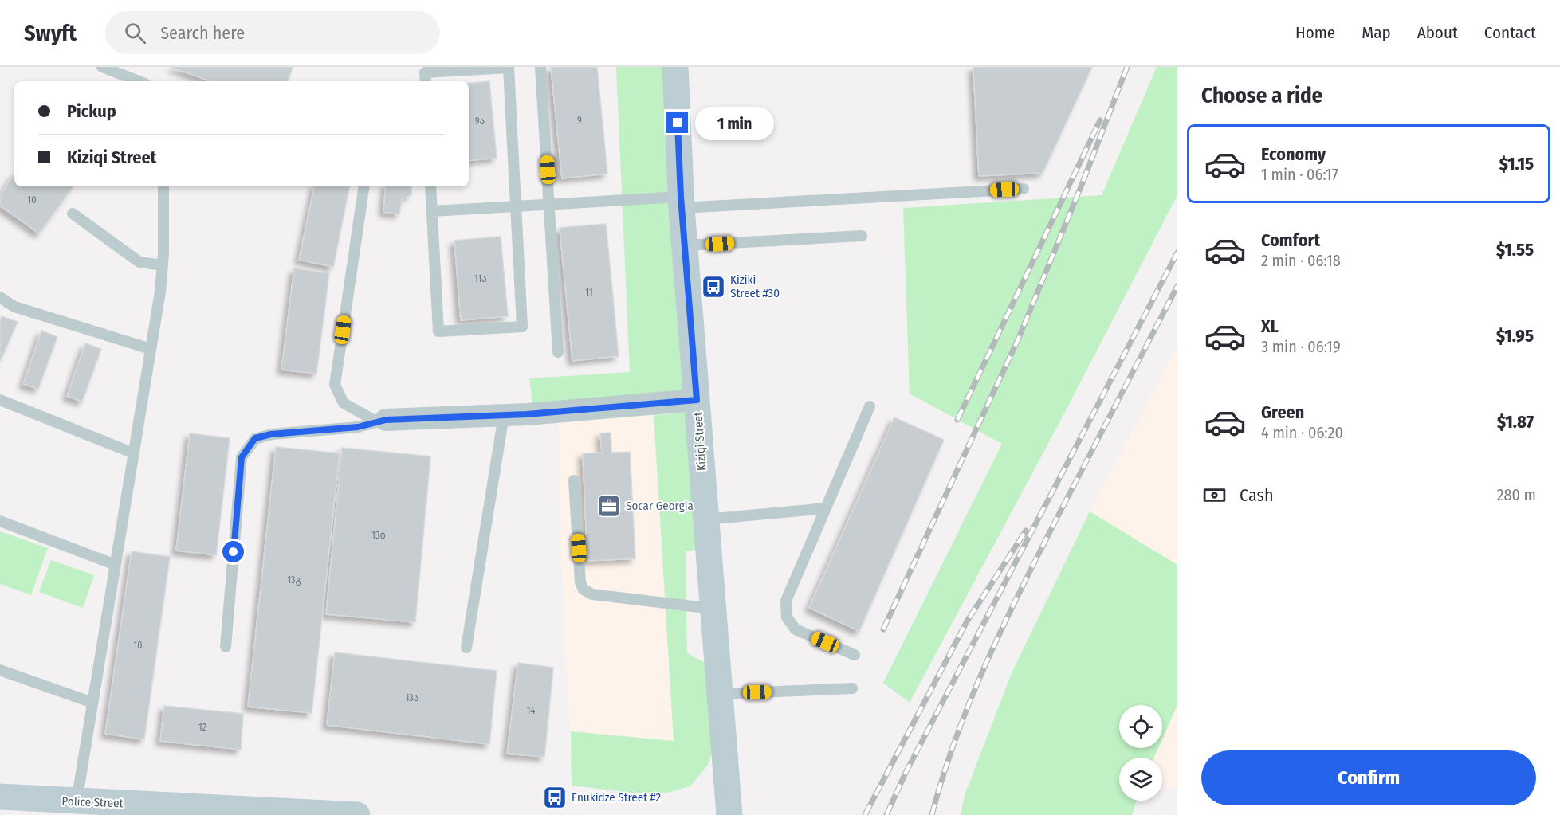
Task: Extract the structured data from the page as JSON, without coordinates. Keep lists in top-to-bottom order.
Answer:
{
  "streets": {
    "street": ["Kiziqi Street", "Police Street"]
  },
  "places": {
    "bus stop": ["Kiziki Street #30", "Enukidze Street #2"],
    "office": ["Socar Georgia"]
  },
  "house_numbers": [
    "9",
    "9ა",
    "10",
    "11ა",
    "11",
    "13ბ",
    "13გ",
    "10",
    "13ა",
    "14",
    "12"
  ],
  "page": {
    "header": "Swyft",
    "search": "Search here",
    "nav": [
      "Home",
      "Map",
      "About",
      "Contact"
    ],
    "heading": "Choose a ride",
    "banner": ["Pickup", "Kiziqi Street"],
    "bubble": "1 min",
    "list": [
      {
        "name": "Economy",
        "note": "1 min · 06:17",
        "value": "$1.15"
      },
      {
        "name": "Comfort",
        "note": "2 min · 06:18",
        "value": "$1.55"
      },
      {
        "name": "XL",
        "note": "3 min · 06:19",
        "value": "$1.95"
      },
      {
        "name": "Green",
        "note": "4 min · 06:20",
        "value": "$1.87"
      }
    ],
    "pay": ["Cash", "280 m"],
    "buttons": "Confirm"
  }
}
